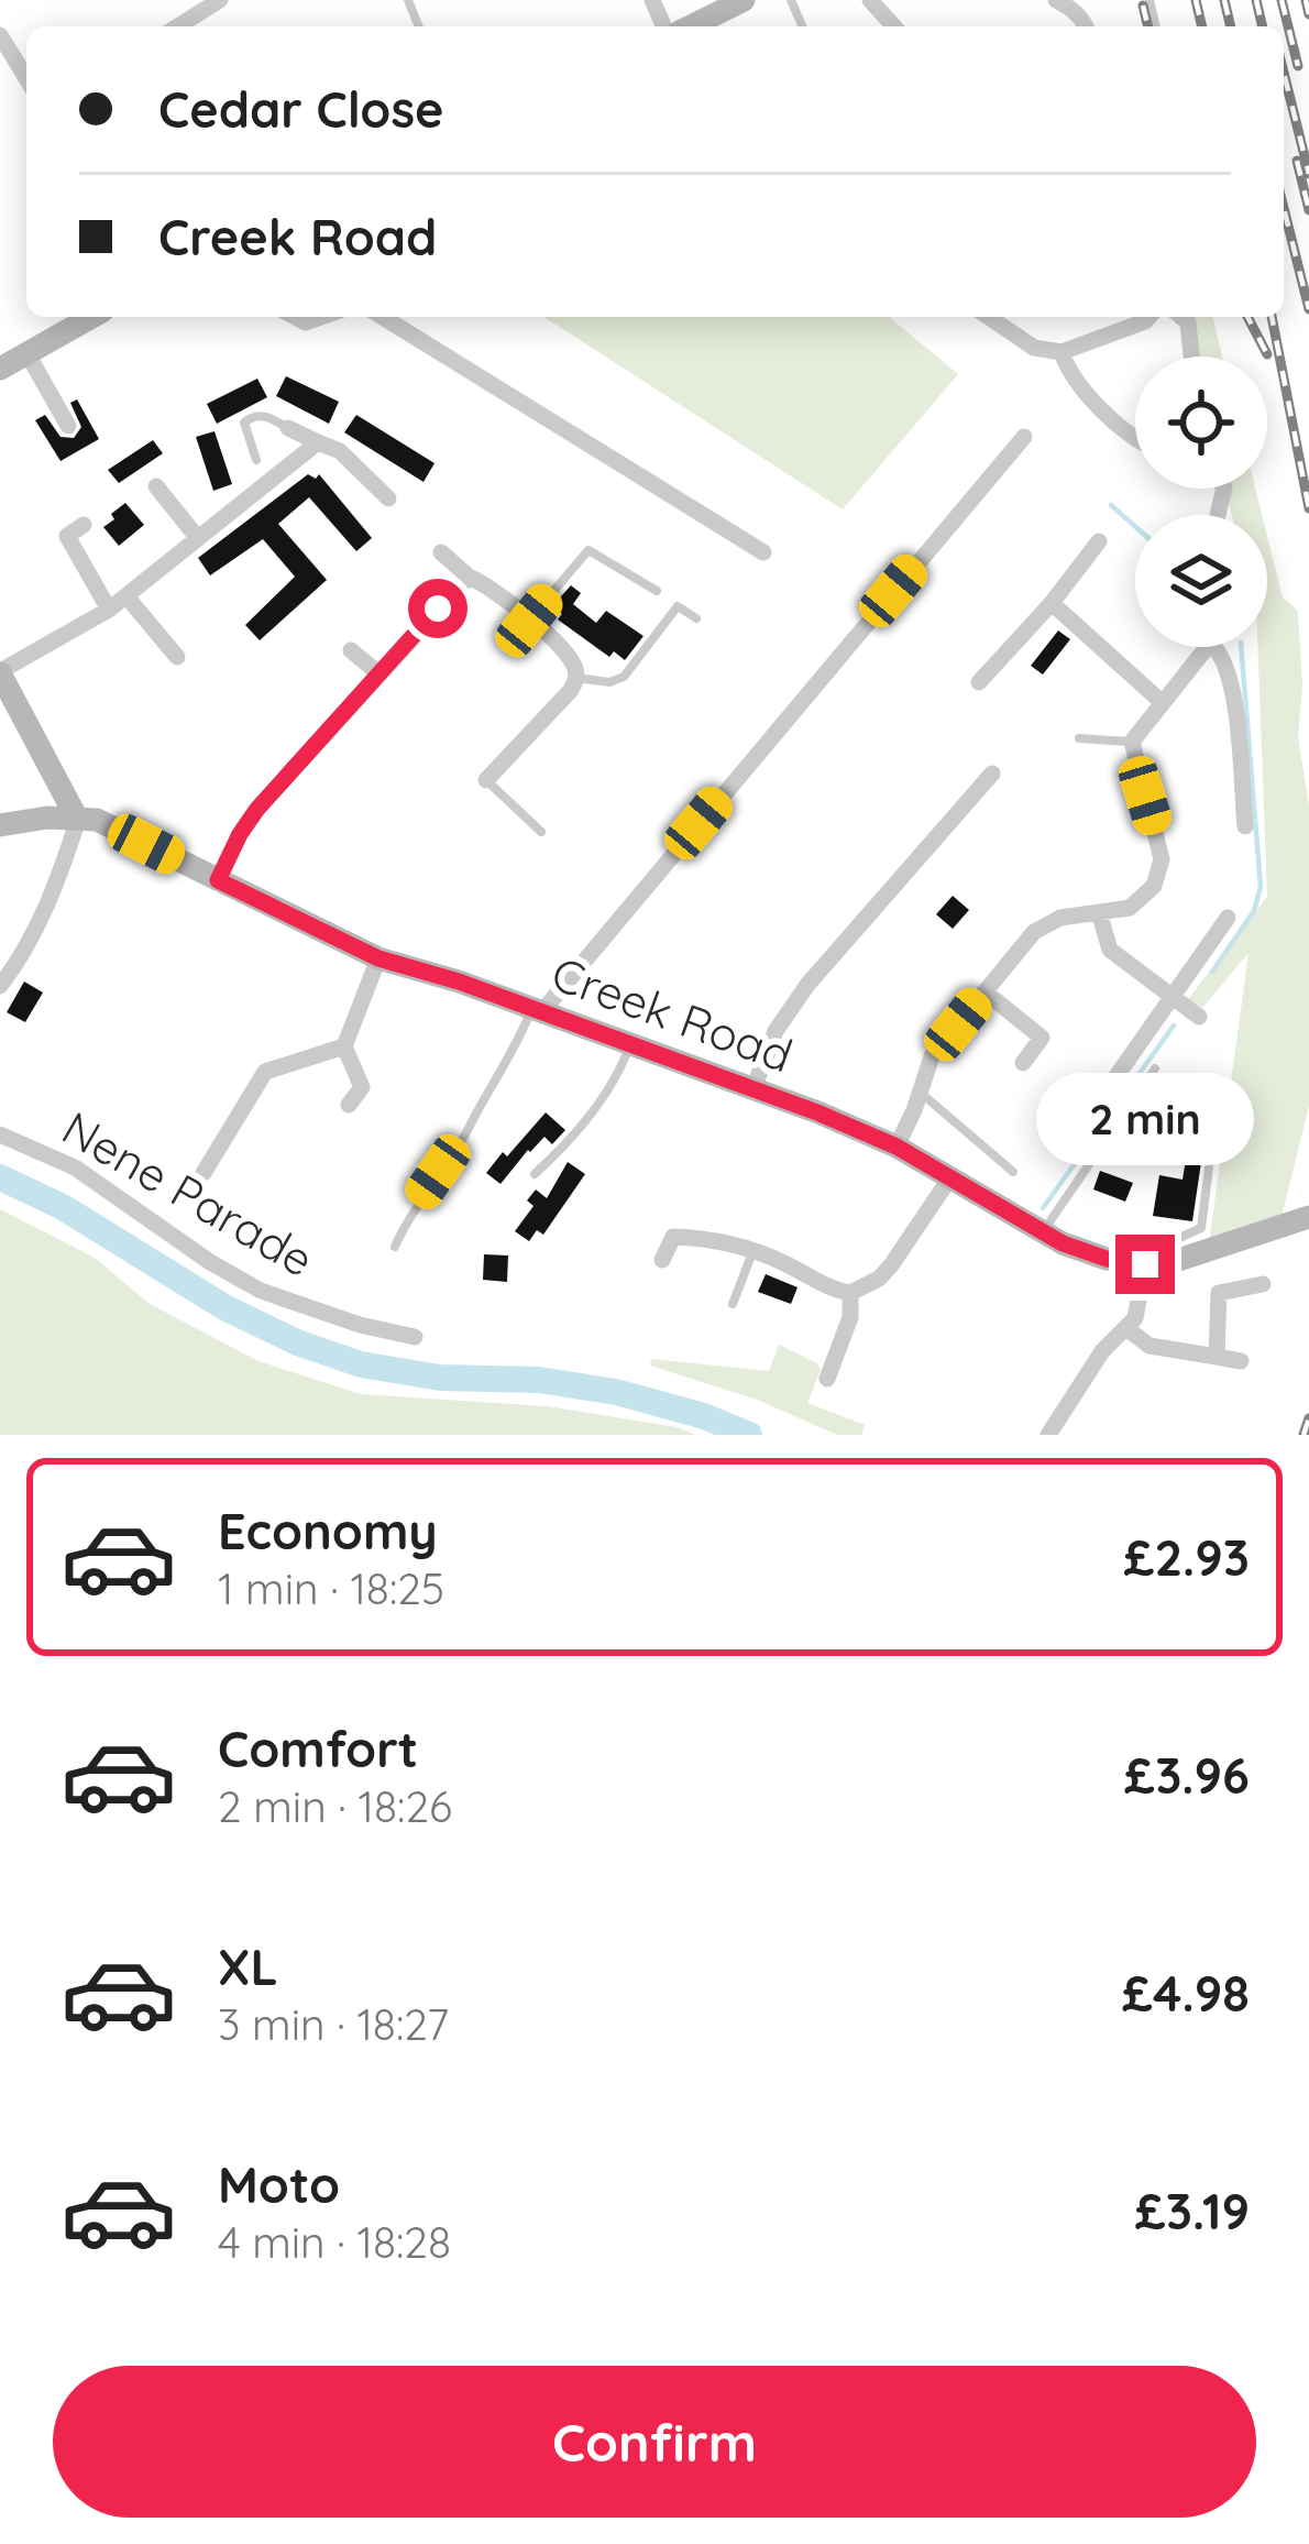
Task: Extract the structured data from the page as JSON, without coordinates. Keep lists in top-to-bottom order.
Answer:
{
  "streets": {
    "street": ["Creek Road", "Nene Parade"]
  },
  "page": {
    "banner": ["Cedar Close", "Creek Road"],
    "bubble": "2 min",
    "list": [
      {
        "name": "Economy",
        "note": "1 min · 18:25",
        "value": "£2.93"
      },
      {
        "name": "Comfort",
        "note": "2 min · 18:26",
        "value": "£3.96"
      },
      {
        "name": "XL",
        "note": "3 min · 18:27",
        "value": "£4.98"
      },
      {
        "name": "Moto",
        "note": "4 min · 18:28",
        "value": "£3.19"
      }
    ],
    "buttons": "Confirm"
  }
}
